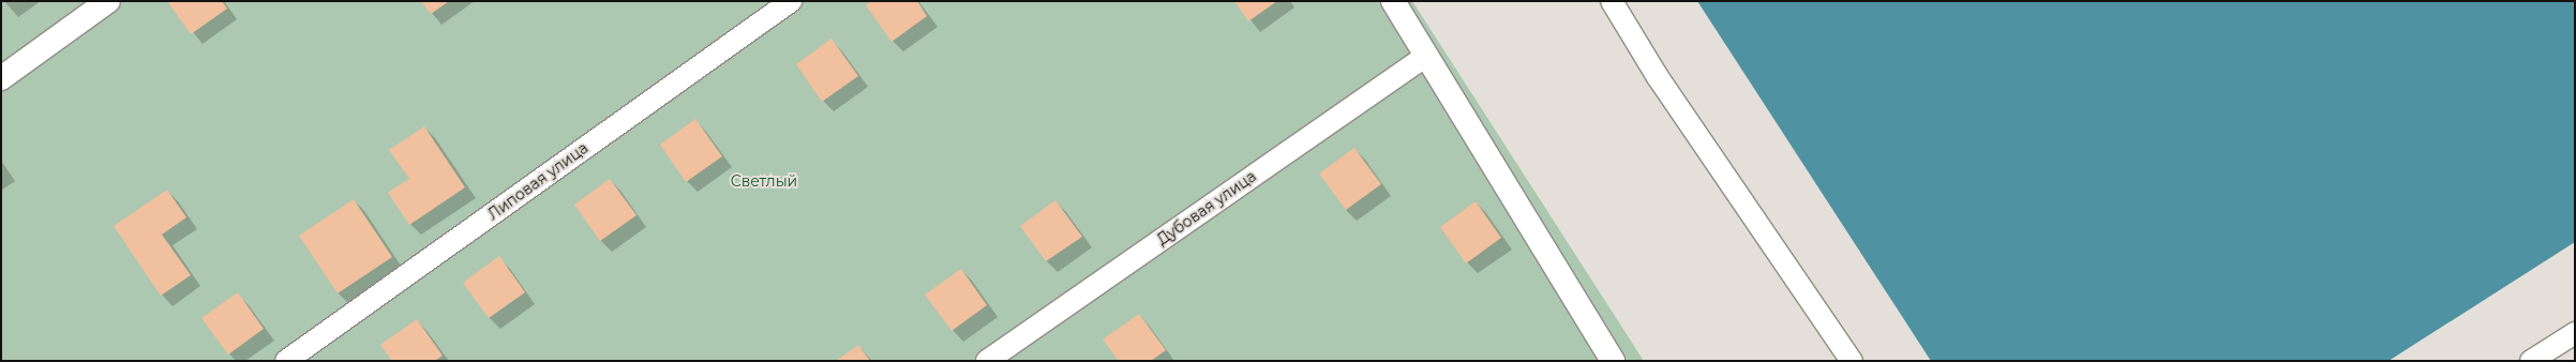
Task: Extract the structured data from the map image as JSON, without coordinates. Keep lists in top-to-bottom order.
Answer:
{
  "streets": {
    "lane": ["Липовая улица", "Дубовая улица"]
  },
  "parks": ["Светлый"]
}
